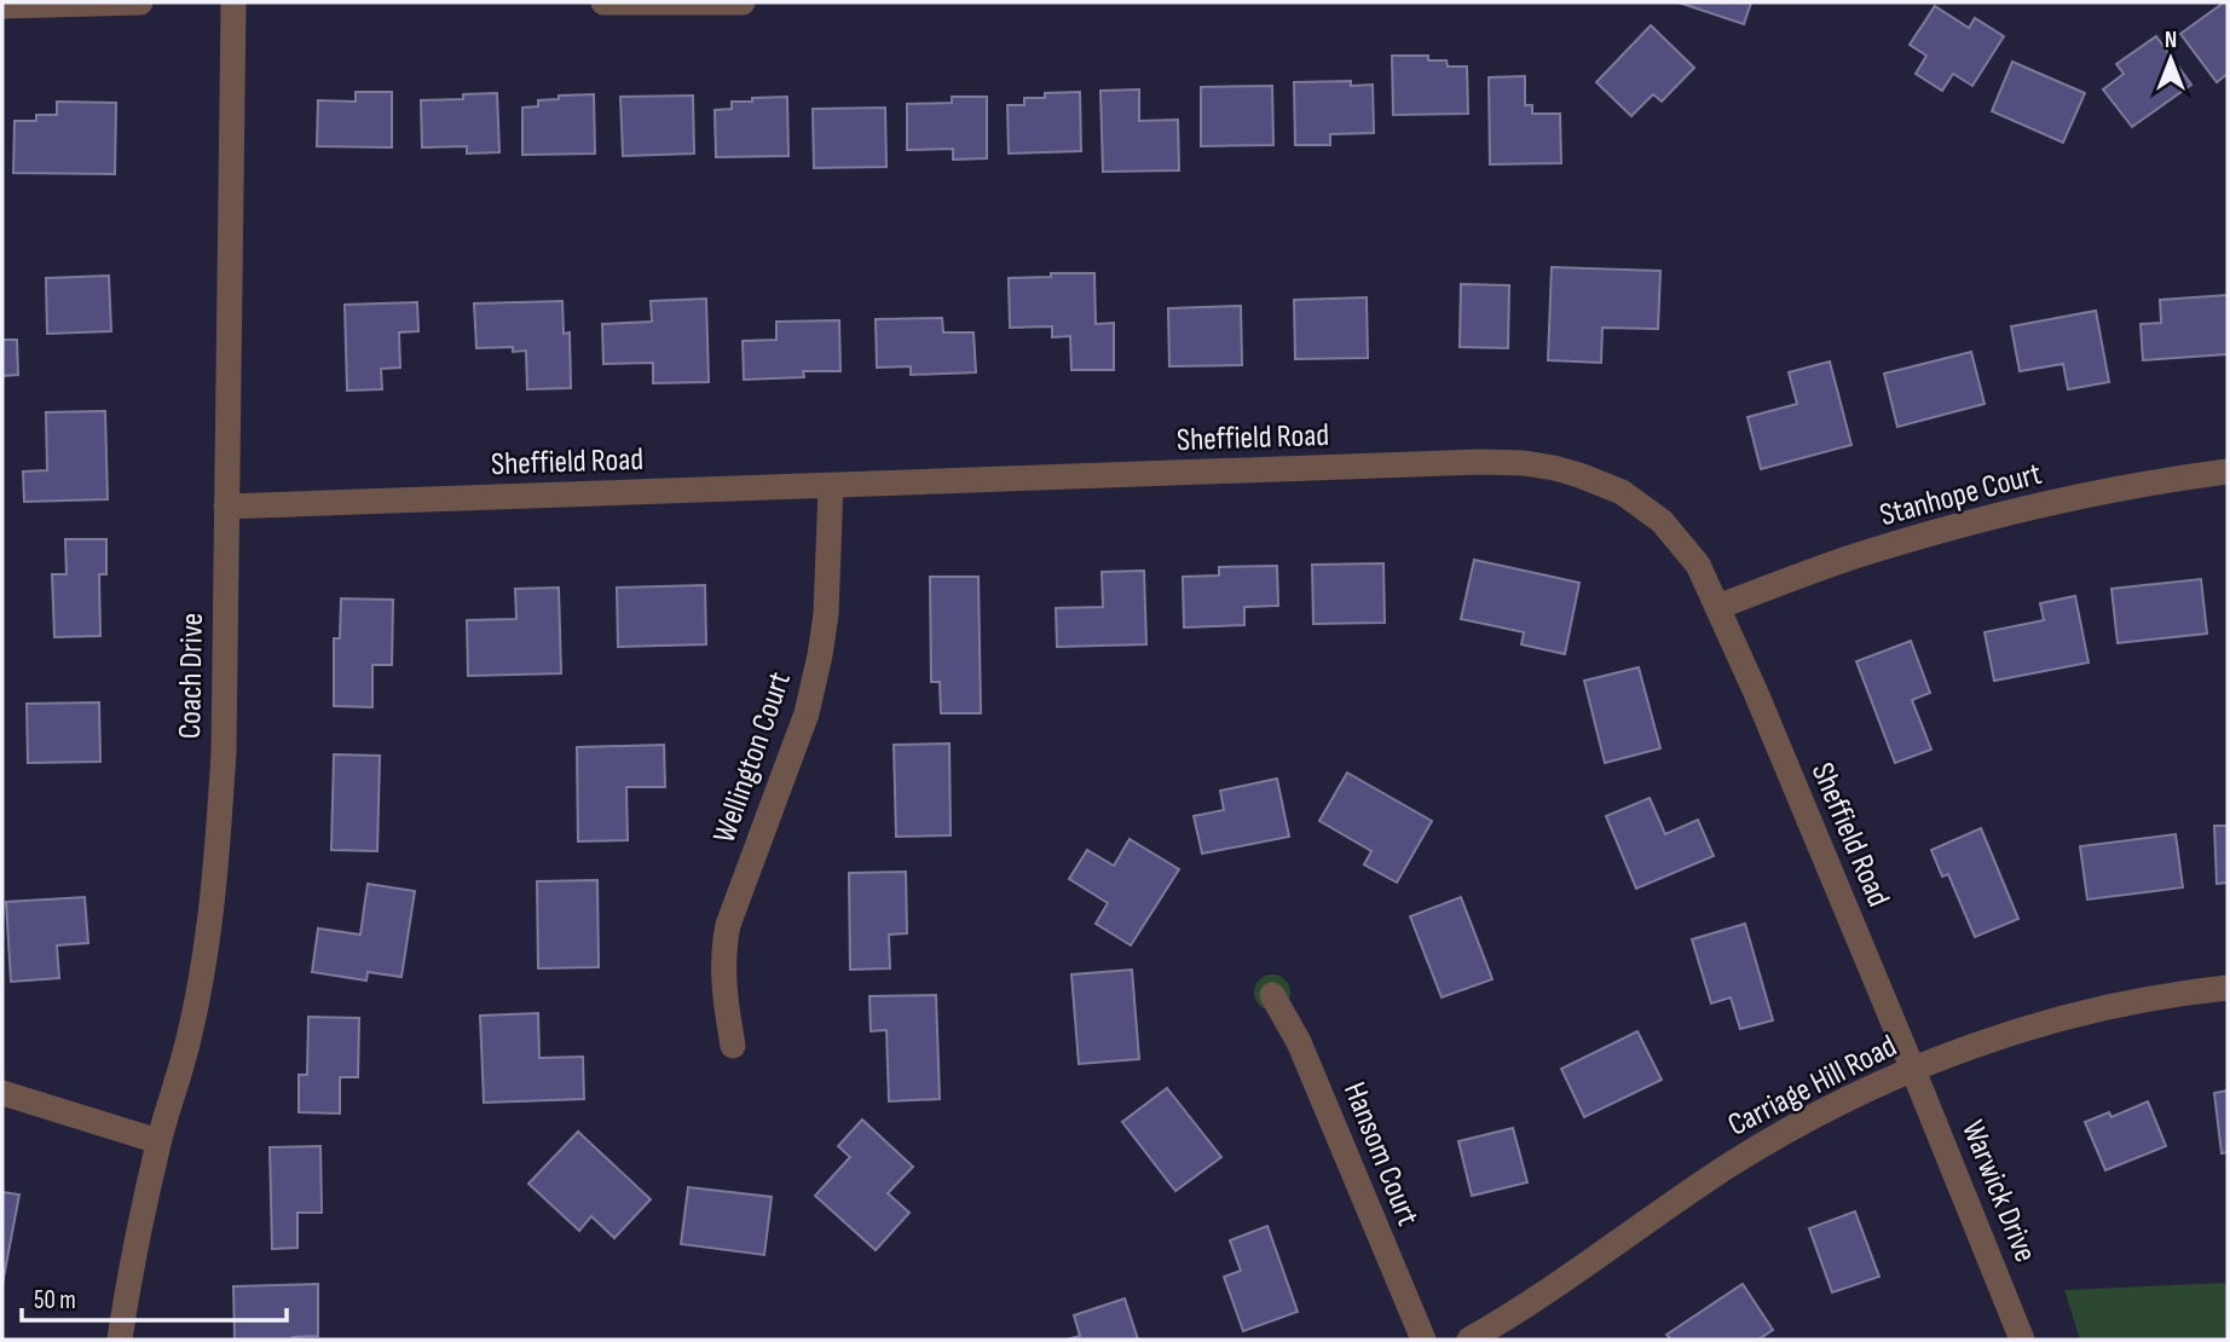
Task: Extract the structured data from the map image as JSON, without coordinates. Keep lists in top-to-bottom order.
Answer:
{
  "streets": {
    "street": [
      "Sheffield Road",
      "Stanhope Court",
      "Coach Drive",
      "Wellington Court",
      "Carriage Hill Road",
      "Hansom Court",
      "Warwick Drive"
    ]
  },
  "crossings": [
    ["Sheffield Road", "Stanhope Court"],
    ["Sheffield Road", "Coach Drive"],
    ["Sheffield Road", "Wellington Court"],
    ["Sheffield Road", "Carriage Hill Road"],
    ["Sheffield Road", "Warwick Drive"],
    ["Carriage Hill Road", "Warwick Drive"]
  ],
  "scale_bar": "50 m",
  "north": "top"
}
